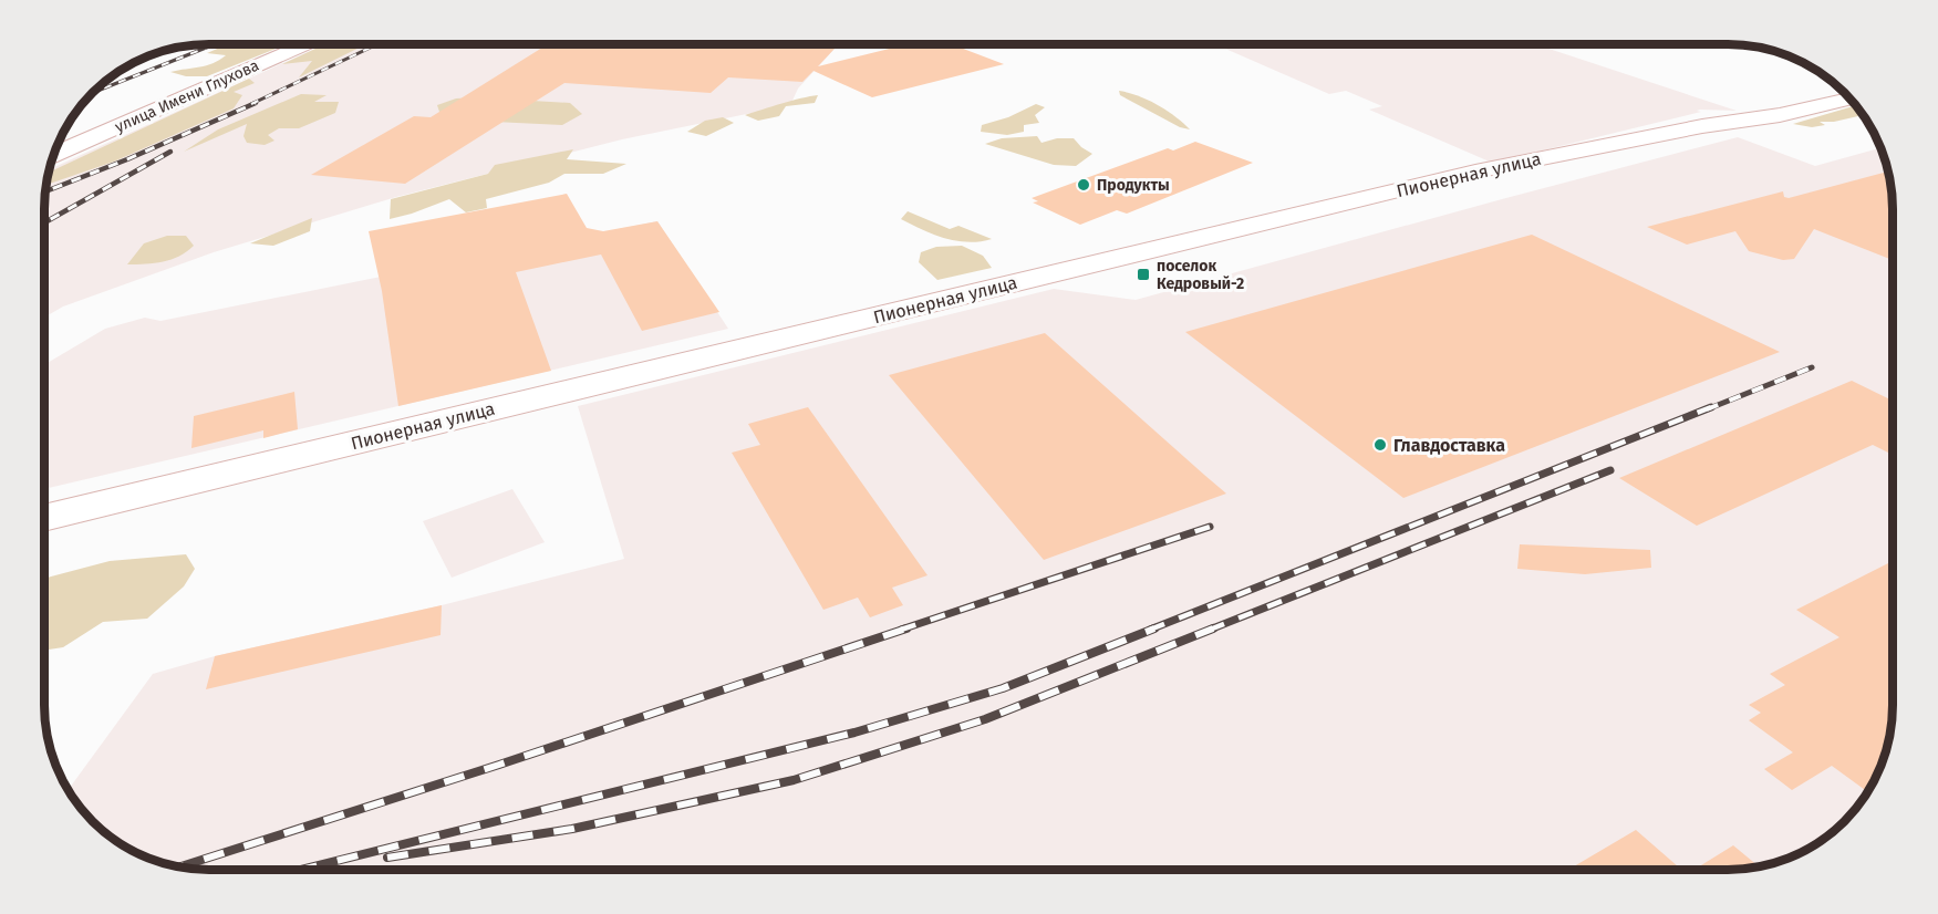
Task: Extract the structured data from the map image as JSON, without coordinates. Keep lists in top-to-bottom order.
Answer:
{
  "streets": {
    "street": ["улица Имени Глухова", "Пионерная улица"]
  },
  "places": {
    "other": ["Продукты", "Главдоставка"],
    "transit": ["поселок Кедровый-2"]
  }
}
